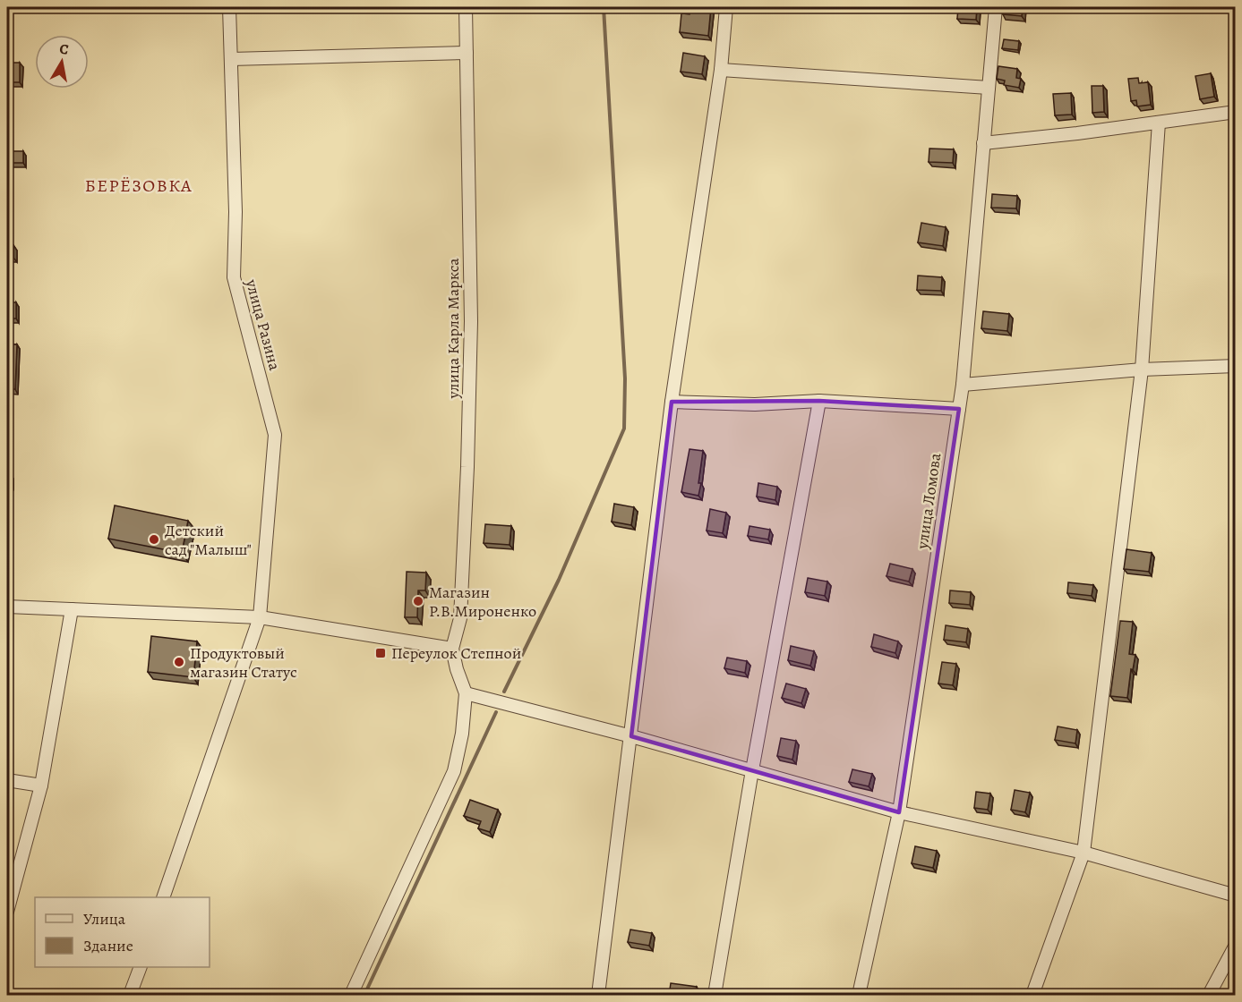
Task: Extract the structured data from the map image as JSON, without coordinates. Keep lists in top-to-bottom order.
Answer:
{
  "streets": {
    "street": ["улица Разина", "улица Карла Маркса", "улица Ломова"]
  },
  "districts": ["БЕРЁЗОВКА"],
  "places": {
    "other": ["Детский сад \"Малыш\"", "Магазин Р.В.Мироненко", "Продуктовый магазин Статус"],
    "transit": ["Переулок Степной"]
  },
  "legend": ["Улица", "Здание"],
  "north": "top"
}
